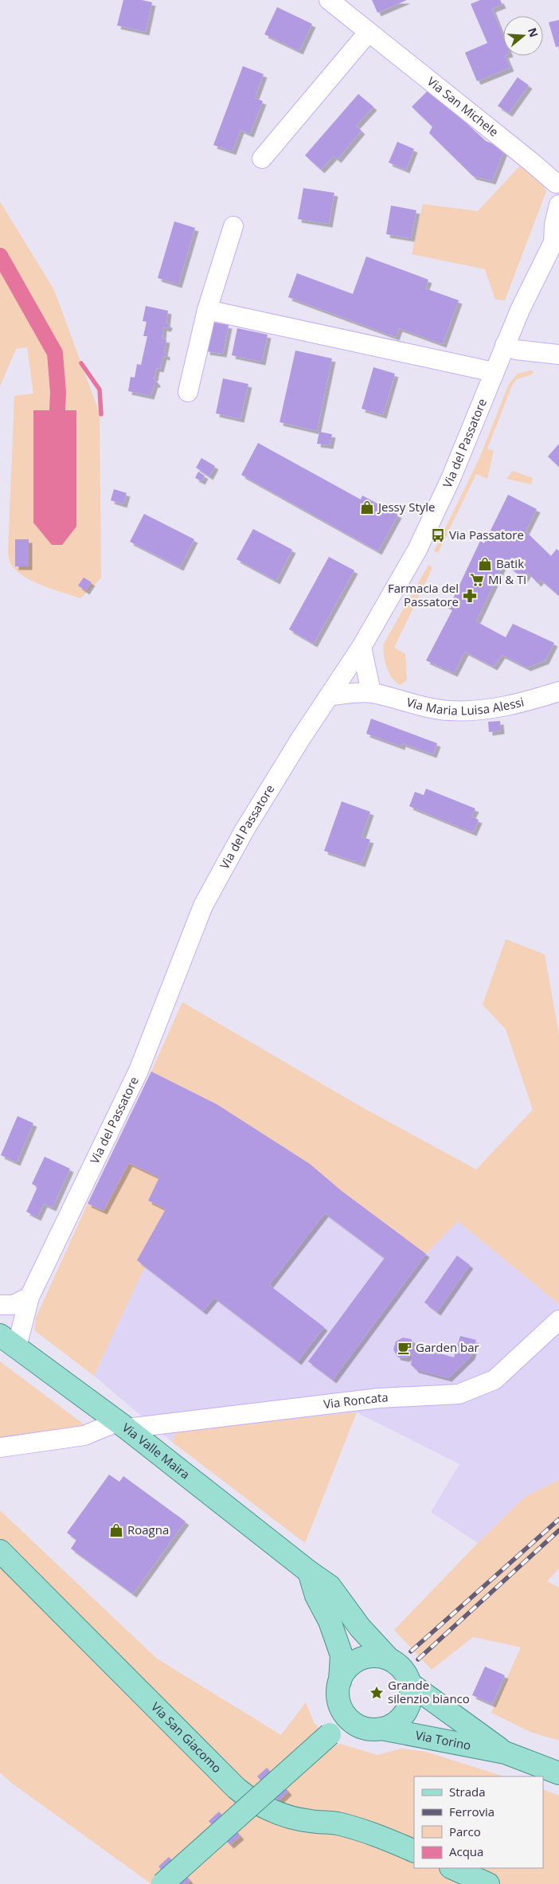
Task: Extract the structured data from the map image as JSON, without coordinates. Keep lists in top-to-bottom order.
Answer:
{
  "streets": {
    "main road": ["Via Valle Maira", "Via San Giacomo", "Via Torino"],
    "street": [
      "Via San Michele",
      "Via del Passatore",
      "Via Maria Luisa Alessi",
      "Via Roncata"
    ]
  },
  "crossings": [
    ["Via del Passatore", "Via Maria Luisa Alessi"],
    ["Via del Passatore", "Via Valle Maira"],
    ["Via Roncata", "Via Valle Maira"],
    ["Via Valle Maira", "Via Torino"]
  ],
  "places": {
    "shop": ["Jessy Style", "Batik", "Roagna"],
    "bus stop": ["Via Passatore"],
    "supermarket": ["Mi & Ti"],
    "pharmacy": ["Farmacia del Passatore"],
    "cafe": ["Garden bar"],
    "place": ["Grande silenzio bianco"]
  },
  "legend": [
    "Strada",
    "Ferrovia",
    "Parco",
    "Acqua"
  ],
  "north": "right"
}
